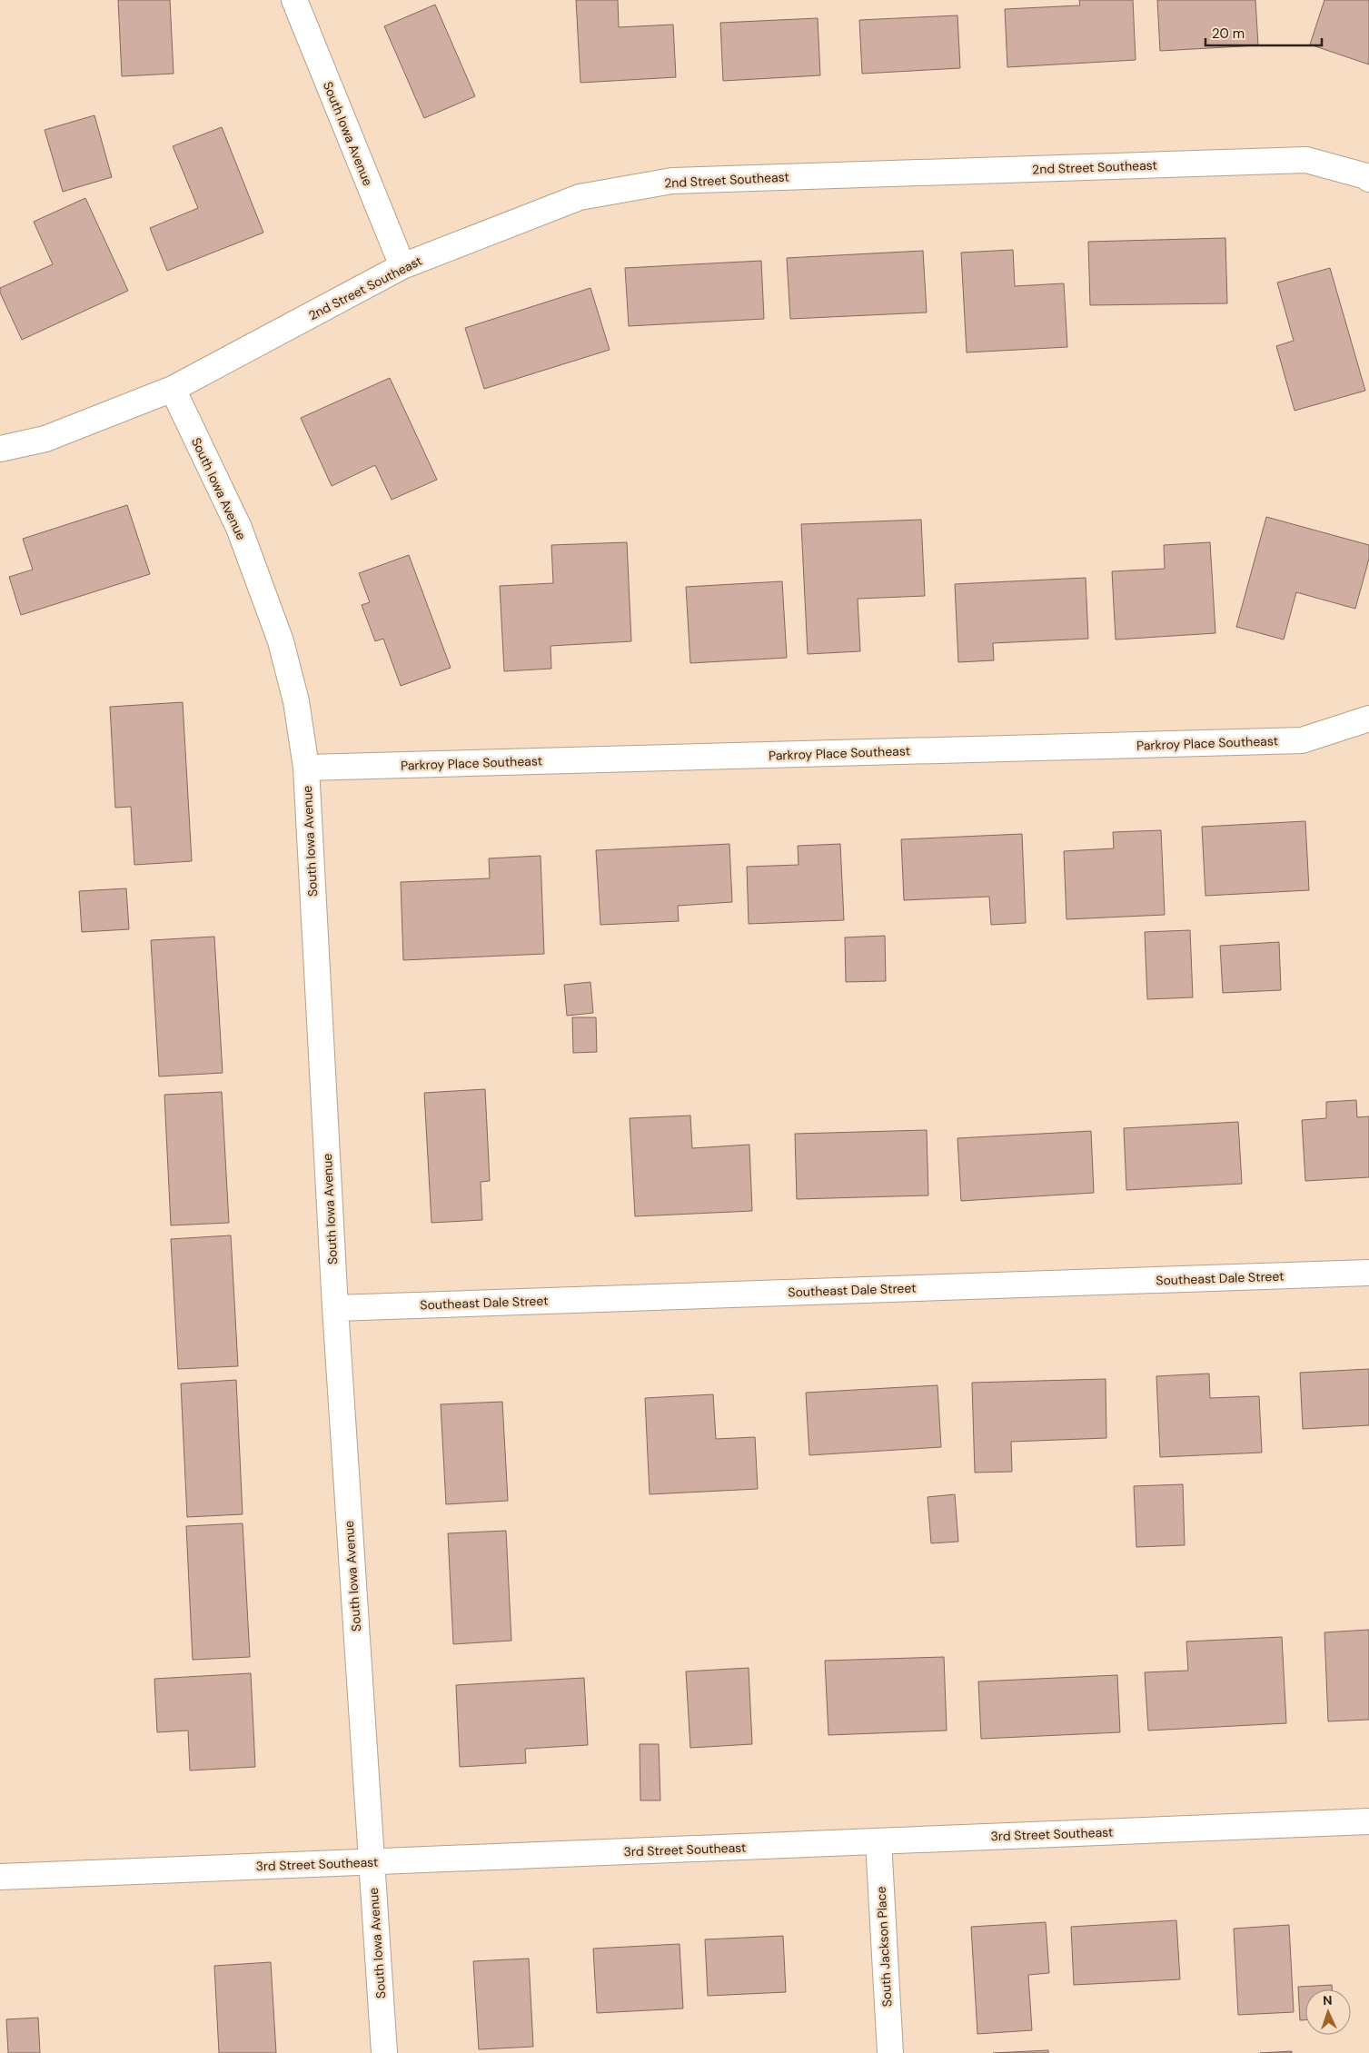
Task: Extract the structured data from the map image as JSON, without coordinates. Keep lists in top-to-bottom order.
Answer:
{
  "streets": {
    "street": [
      "South Iowa Avenue",
      "2nd Street Southeast",
      "Parkroy Place Southeast",
      "Southeast Dale Street",
      "3rd Street Southeast",
      "South Jackson Place"
    ]
  },
  "crossings": [
    ["South Iowa Avenue", "2nd Street Southeast"],
    ["South Iowa Avenue", "Parkroy Place Southeast"],
    ["South Iowa Avenue", "Southeast Dale Street"],
    ["South Iowa Avenue", "3rd Street Southeast"],
    ["3rd Street Southeast", "South Jackson Place"]
  ],
  "scale_bar": "20 m",
  "north": "top"
}
